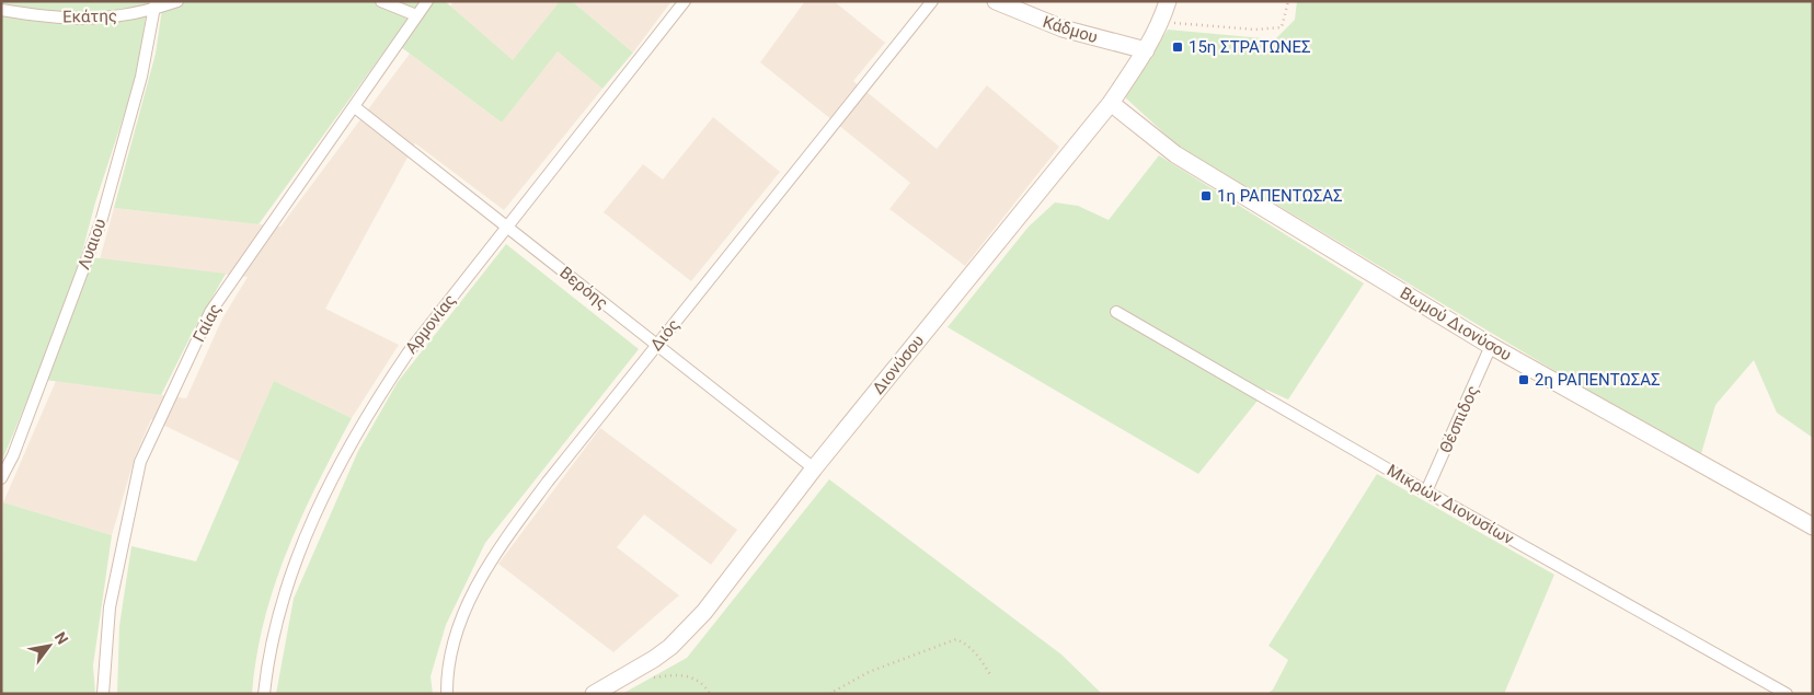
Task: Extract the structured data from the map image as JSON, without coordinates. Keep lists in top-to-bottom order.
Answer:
{
  "streets": {
    "street": [
      "Εκάτης",
      "Κάδμου",
      "Λυαιου",
      "Βερόης",
      "Γαίας",
      "Αρμονίας",
      "Βωμού Διονύσου",
      "Διός",
      "Διονύσου",
      "Θέσπιδος",
      "Μικρών Διονυσίων"
    ]
  },
  "crossings": [
    ["Εκάτης", "Λυαιου"],
    ["Κάδμου", "Διονύσου"],
    ["Βερόης", "Γαίας"],
    ["Βερόης", "Αρμονίας"],
    ["Βερόης", "Διός"],
    ["Βερόης", "Διονύσου"],
    ["Βωμού Διονύσου", "Διονύσου"],
    ["Βωμού Διονύσου", "Θέσπιδος"],
    ["Θέσπιδος", "Μικρών Διονυσίων"]
  ],
  "places": {
    "transit": ["15η ΣΤΡΑΤΩΝΕΣ", "1η ΡΑΠΕΝΤΩΣΑΣ", "2η ΡΑΠΕΝΤΩΣΑΣ"]
  },
  "north": "top right"
}
